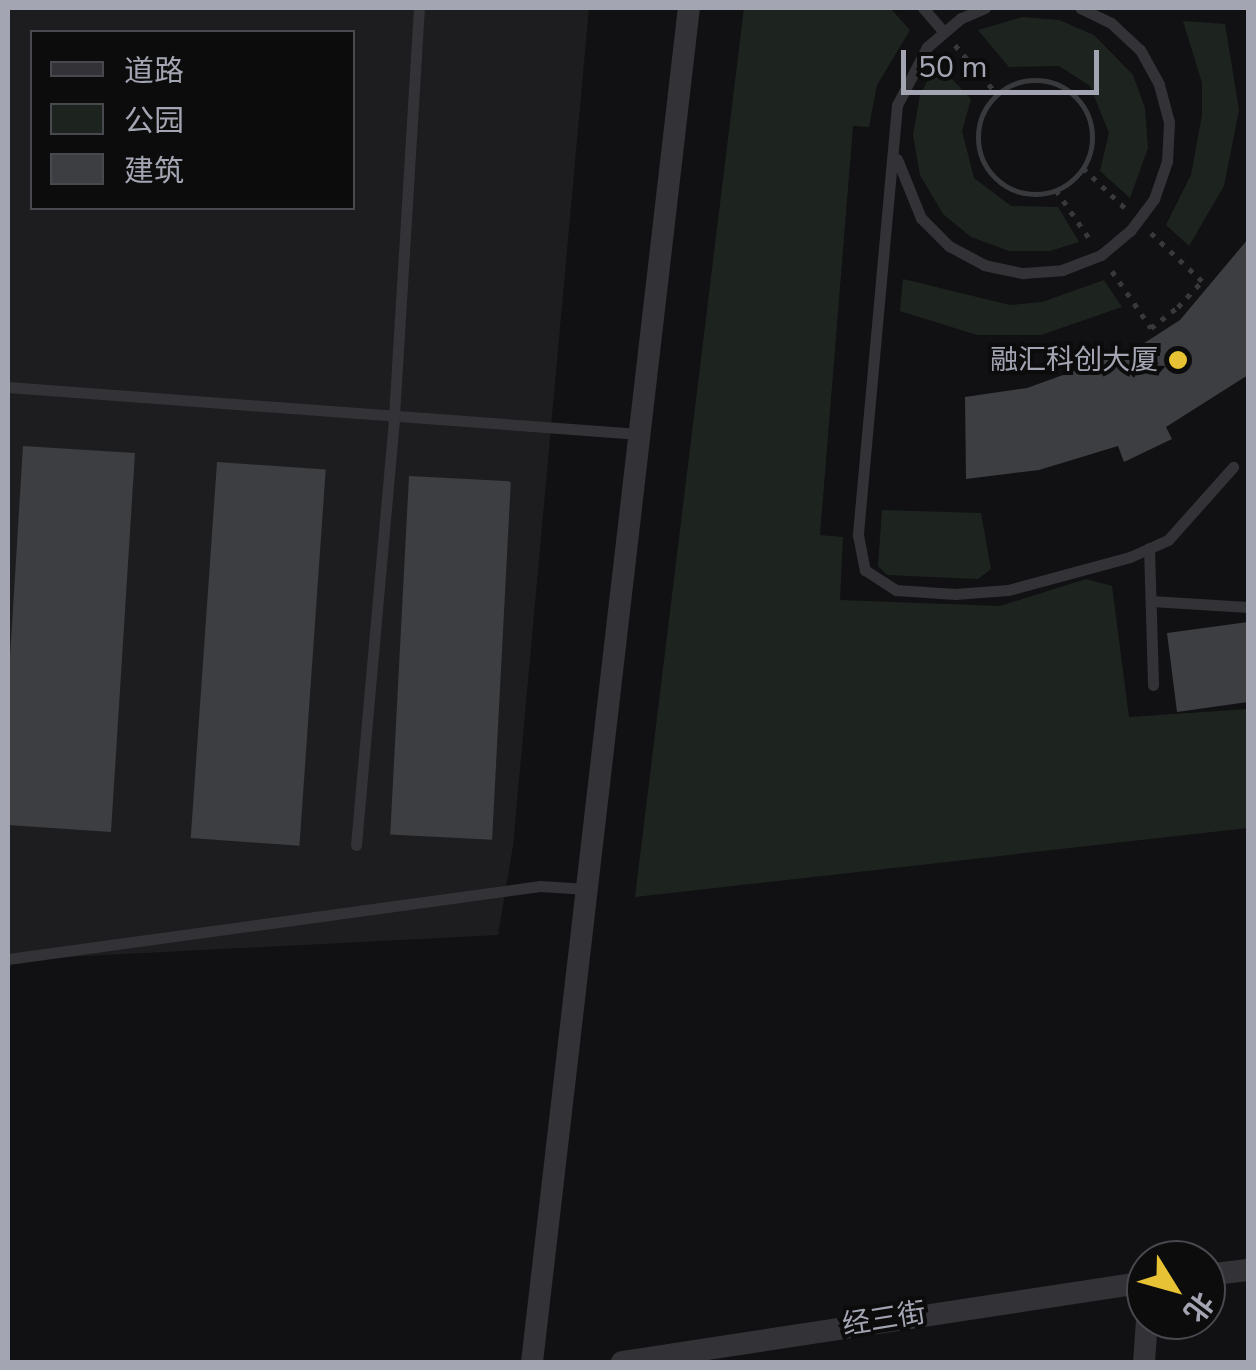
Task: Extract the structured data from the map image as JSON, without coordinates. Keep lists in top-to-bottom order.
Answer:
{
  "streets": {
    "street": ["经三街"]
  },
  "places": ["融汇科创大厦"],
  "legend": ["道路", "公园", "建筑"],
  "scale_bar": "50 m",
  "north": "bottom right"
}
